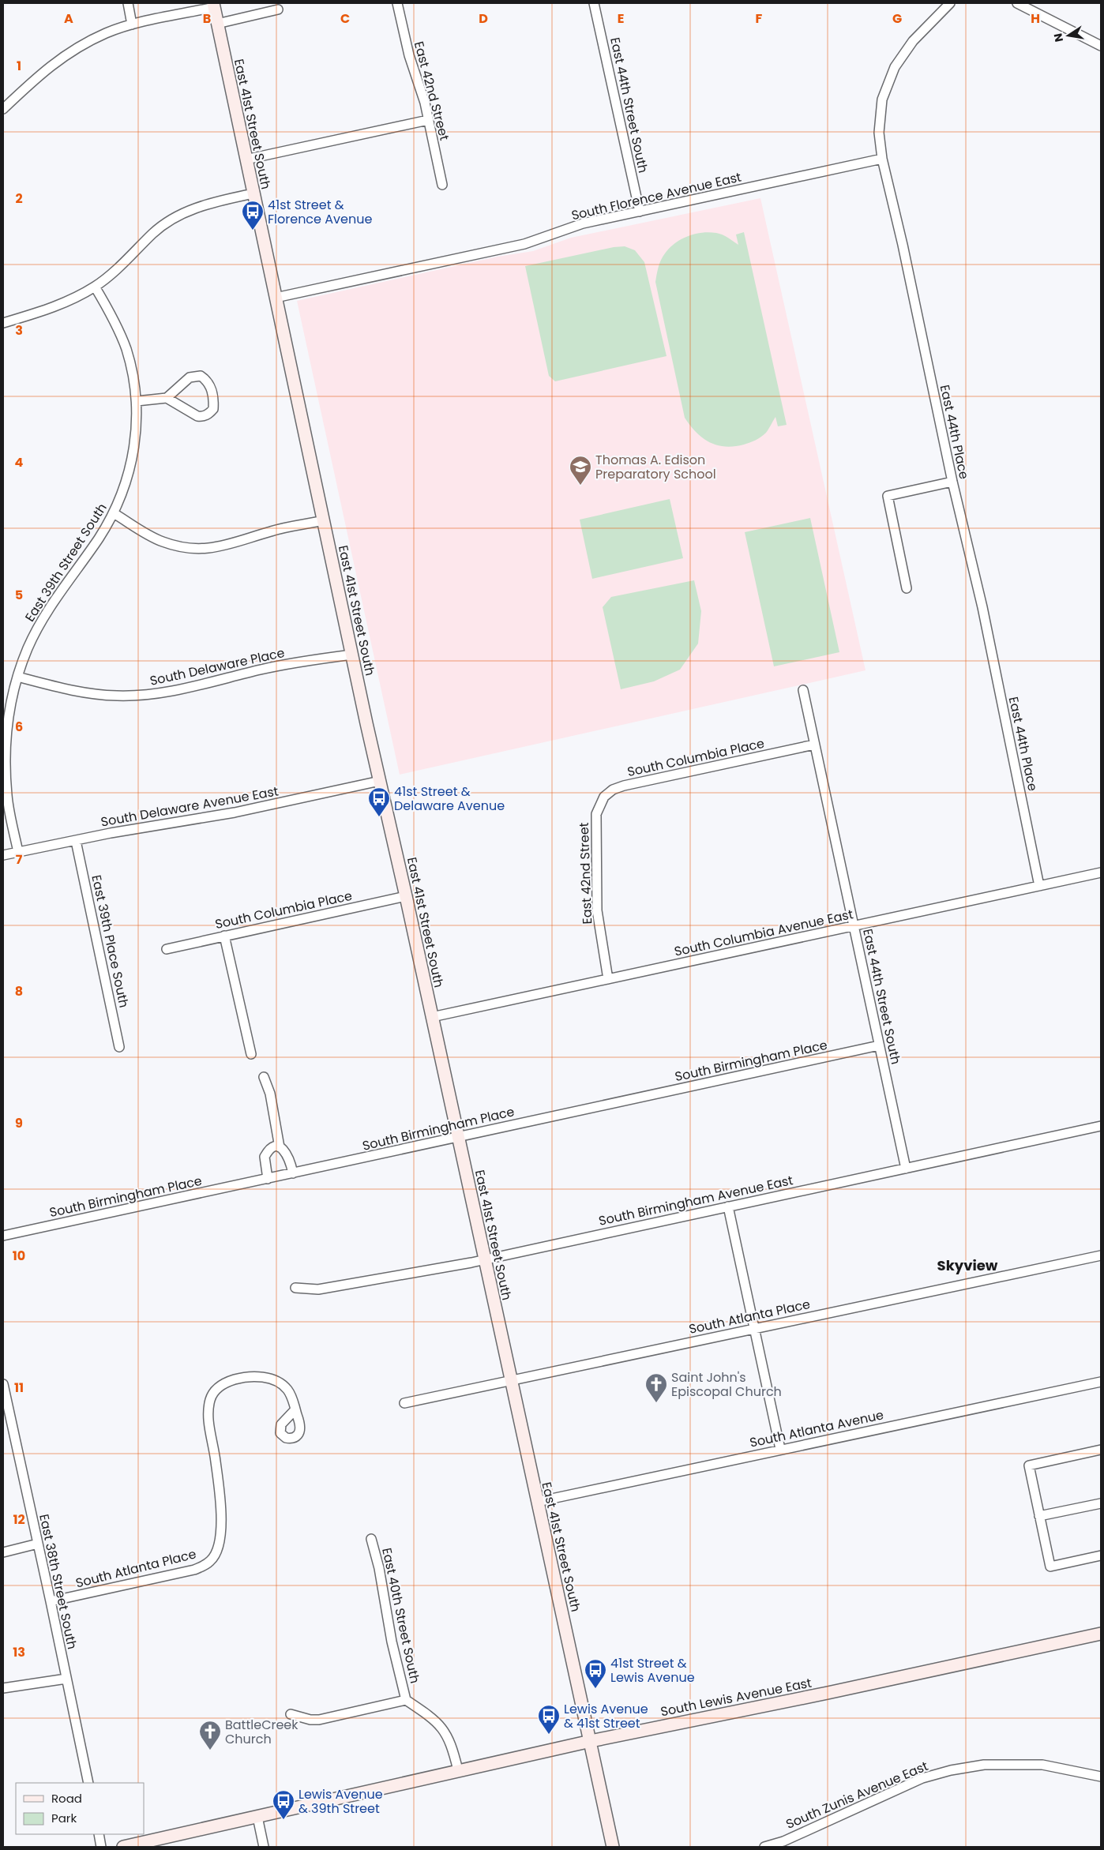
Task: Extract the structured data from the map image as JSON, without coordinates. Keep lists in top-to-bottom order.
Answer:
{
  "streets": {
    "main road": ["East 41st Street South", "South Lewis Avenue East"],
    "street": [
      "East 42nd Street",
      "East 44th Street South",
      "South Florence Avenue East",
      "East 44th Place",
      "East 39th Street South",
      "South Delaware Place",
      "South Columbia Place",
      "South Delaware Avenue East",
      "South Columbia Avenue East",
      "East 39th Place South",
      "South Birmingham Place",
      "South Birmingham Avenue East",
      "South Atlanta Place",
      "South Atlanta Avenue",
      "East 38th Street South",
      "East 40th Street South",
      "South Zunis Avenue East"
    ]
  },
  "crossings": [
    ["East 42nd Street", "South Columbia Place"],
    ["East 42nd Street", "South Columbia Avenue East"],
    ["East 44th Street South", "South Florence Avenue East"],
    ["East 44th Street South", "South Columbia Place"],
    ["East 44th Street South", "South Columbia Avenue East"],
    ["East 44th Street South", "South Birmingham Place"],
    ["East 44th Street South", "South Birmingham Avenue East"],
    ["East 41st Street South", "South Florence Avenue East"],
    ["East 41st Street South", "South Delaware Place"],
    ["East 41st Street South", "South Columbia Place"],
    ["East 41st Street South", "South Delaware Avenue East"],
    ["East 41st Street South", "South Columbia Avenue East"],
    ["East 41st Street South", "South Birmingham Place"],
    ["East 41st Street South", "South Birmingham Avenue East"],
    ["East 41st Street South", "South Atlanta Place"],
    ["East 41st Street South", "South Atlanta Avenue"],
    ["East 41st Street South", "South Lewis Avenue East"],
    ["South Florence Avenue East", "East 44th Place"],
    ["East 44th Place", "South Columbia Avenue East"],
    ["East 39th Street South", "South Delaware Place"],
    ["East 39th Street South", "South Delaware Avenue East"],
    ["South Delaware Avenue East", "East 39th Place South"],
    ["South Atlanta Place", "East 38th Street South"],
    ["East 40th Street South", "South Lewis Avenue East"]
  ],
  "districts": ["Skyview"],
  "places": {
    "bus stop": [
      "41st Street & Florence Avenue",
      "41st Street & Delaware Avenue",
      "41st Street & Lewis Avenue",
      "Lewis Avenue & 41st Street",
      "Lewis Avenue & 39th Street"
    ],
    "school or university": ["Thomas A. Edison Preparatory School"],
    "church": ["Saint John's Episcopal Church", "BattleCreek Church"]
  },
  "legend": ["Road", "Park"],
  "north": "left",
  "grid": {
    "columns": [
      "A",
      "B",
      "C",
      "D",
      "E",
      "F",
      "G",
      "H"
    ],
    "rows": [
      "1",
      "2",
      "3",
      "4",
      "5",
      "6",
      "7",
      "8",
      "9",
      "10",
      "11",
      "12",
      "13"
    ]
  }
}
